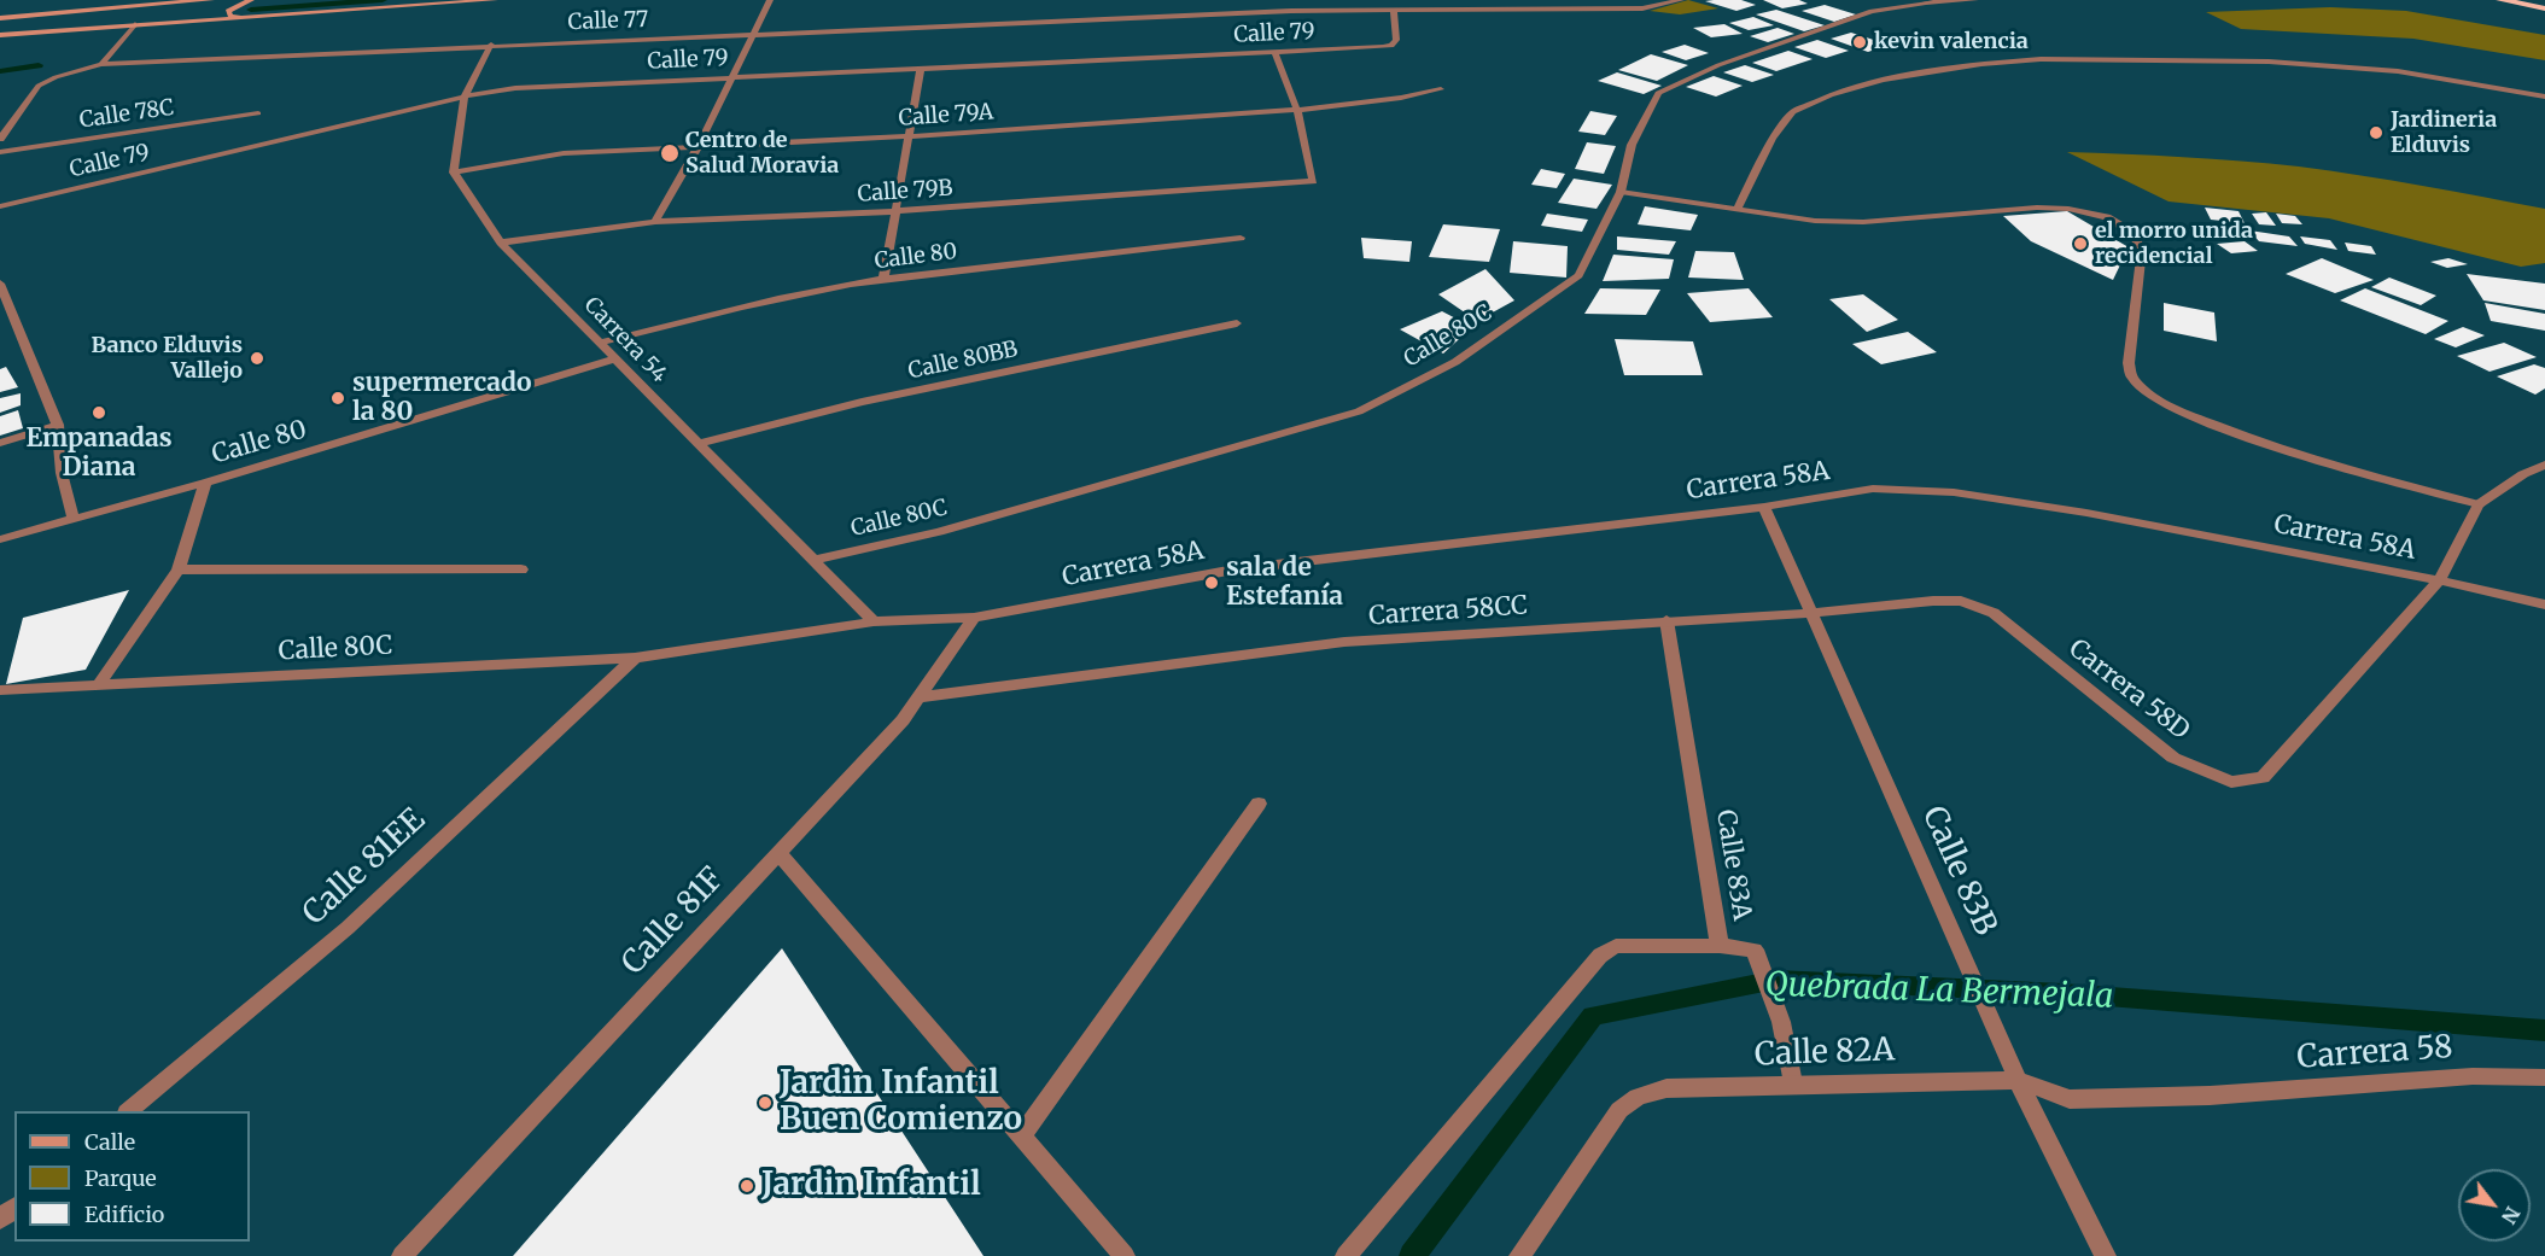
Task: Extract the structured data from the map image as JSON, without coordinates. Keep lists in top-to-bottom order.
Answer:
{
  "streets": {
    "street": [
      "Calle 77",
      "Calle 79",
      "Calle 78C",
      "Calle 79A",
      "Calle 79B",
      "Calle 80",
      "Calle 80C",
      "Carrera 54",
      "Calle 80BB",
      "Carrera 58A",
      "Carrera 58CC",
      "Carrera 58D",
      "Calle 83A",
      "Calle 81EE",
      "Calle 83B",
      "Calle 81F",
      "Calle 82A",
      "Carrera 58"
    ]
  },
  "crossings": [
    ["Calle 77", "Calle 79"],
    ["Calle 79A", "Calle 79B"],
    ["Calle 79A", "Carrera 54"],
    ["Calle 79B", "Carrera 54"],
    ["Calle 80", "Carrera 54"],
    ["Calle 80C", "Carrera 54"],
    ["Calle 80C", "Carrera 58A"],
    ["Calle 80C", "Calle 81EE"],
    ["Calle 80C", "Calle 81F"],
    ["Carrera 54", "Calle 80BB"],
    ["Carrera 58A", "Carrera 58D"],
    ["Carrera 58A", "Calle 83B"],
    ["Carrera 58A", "Calle 81F"],
    ["Carrera 58CC", "Carrera 58D"],
    ["Carrera 58CC", "Calle 83A"],
    ["Carrera 58CC", "Calle 83B"],
    ["Carrera 58CC", "Calle 81F"],
    ["Carrera 58D", "Calle 83B"],
    ["Calle 83A", "Calle 82A"],
    ["Calle 83B", "Calle 82A"],
    ["Calle 82A", "Carrera 58"]
  ],
  "water": ["Quebrada La Bermejala"],
  "places": [
    "kevin valencia",
    "Jardineria Elduvis",
    "Centro de Salud Moravia",
    "el morro unida recidencial",
    "Banco Elduvis Vallejo",
    "supermercado la 80",
    "Empanadas Diana",
    "sala de Estefanía",
    "Jardin Infantil Buen Comienzo",
    "Jardin Infantil"
  ],
  "legend": ["Calle", "Parque", "Edificio"],
  "north": "bottom right"
}
